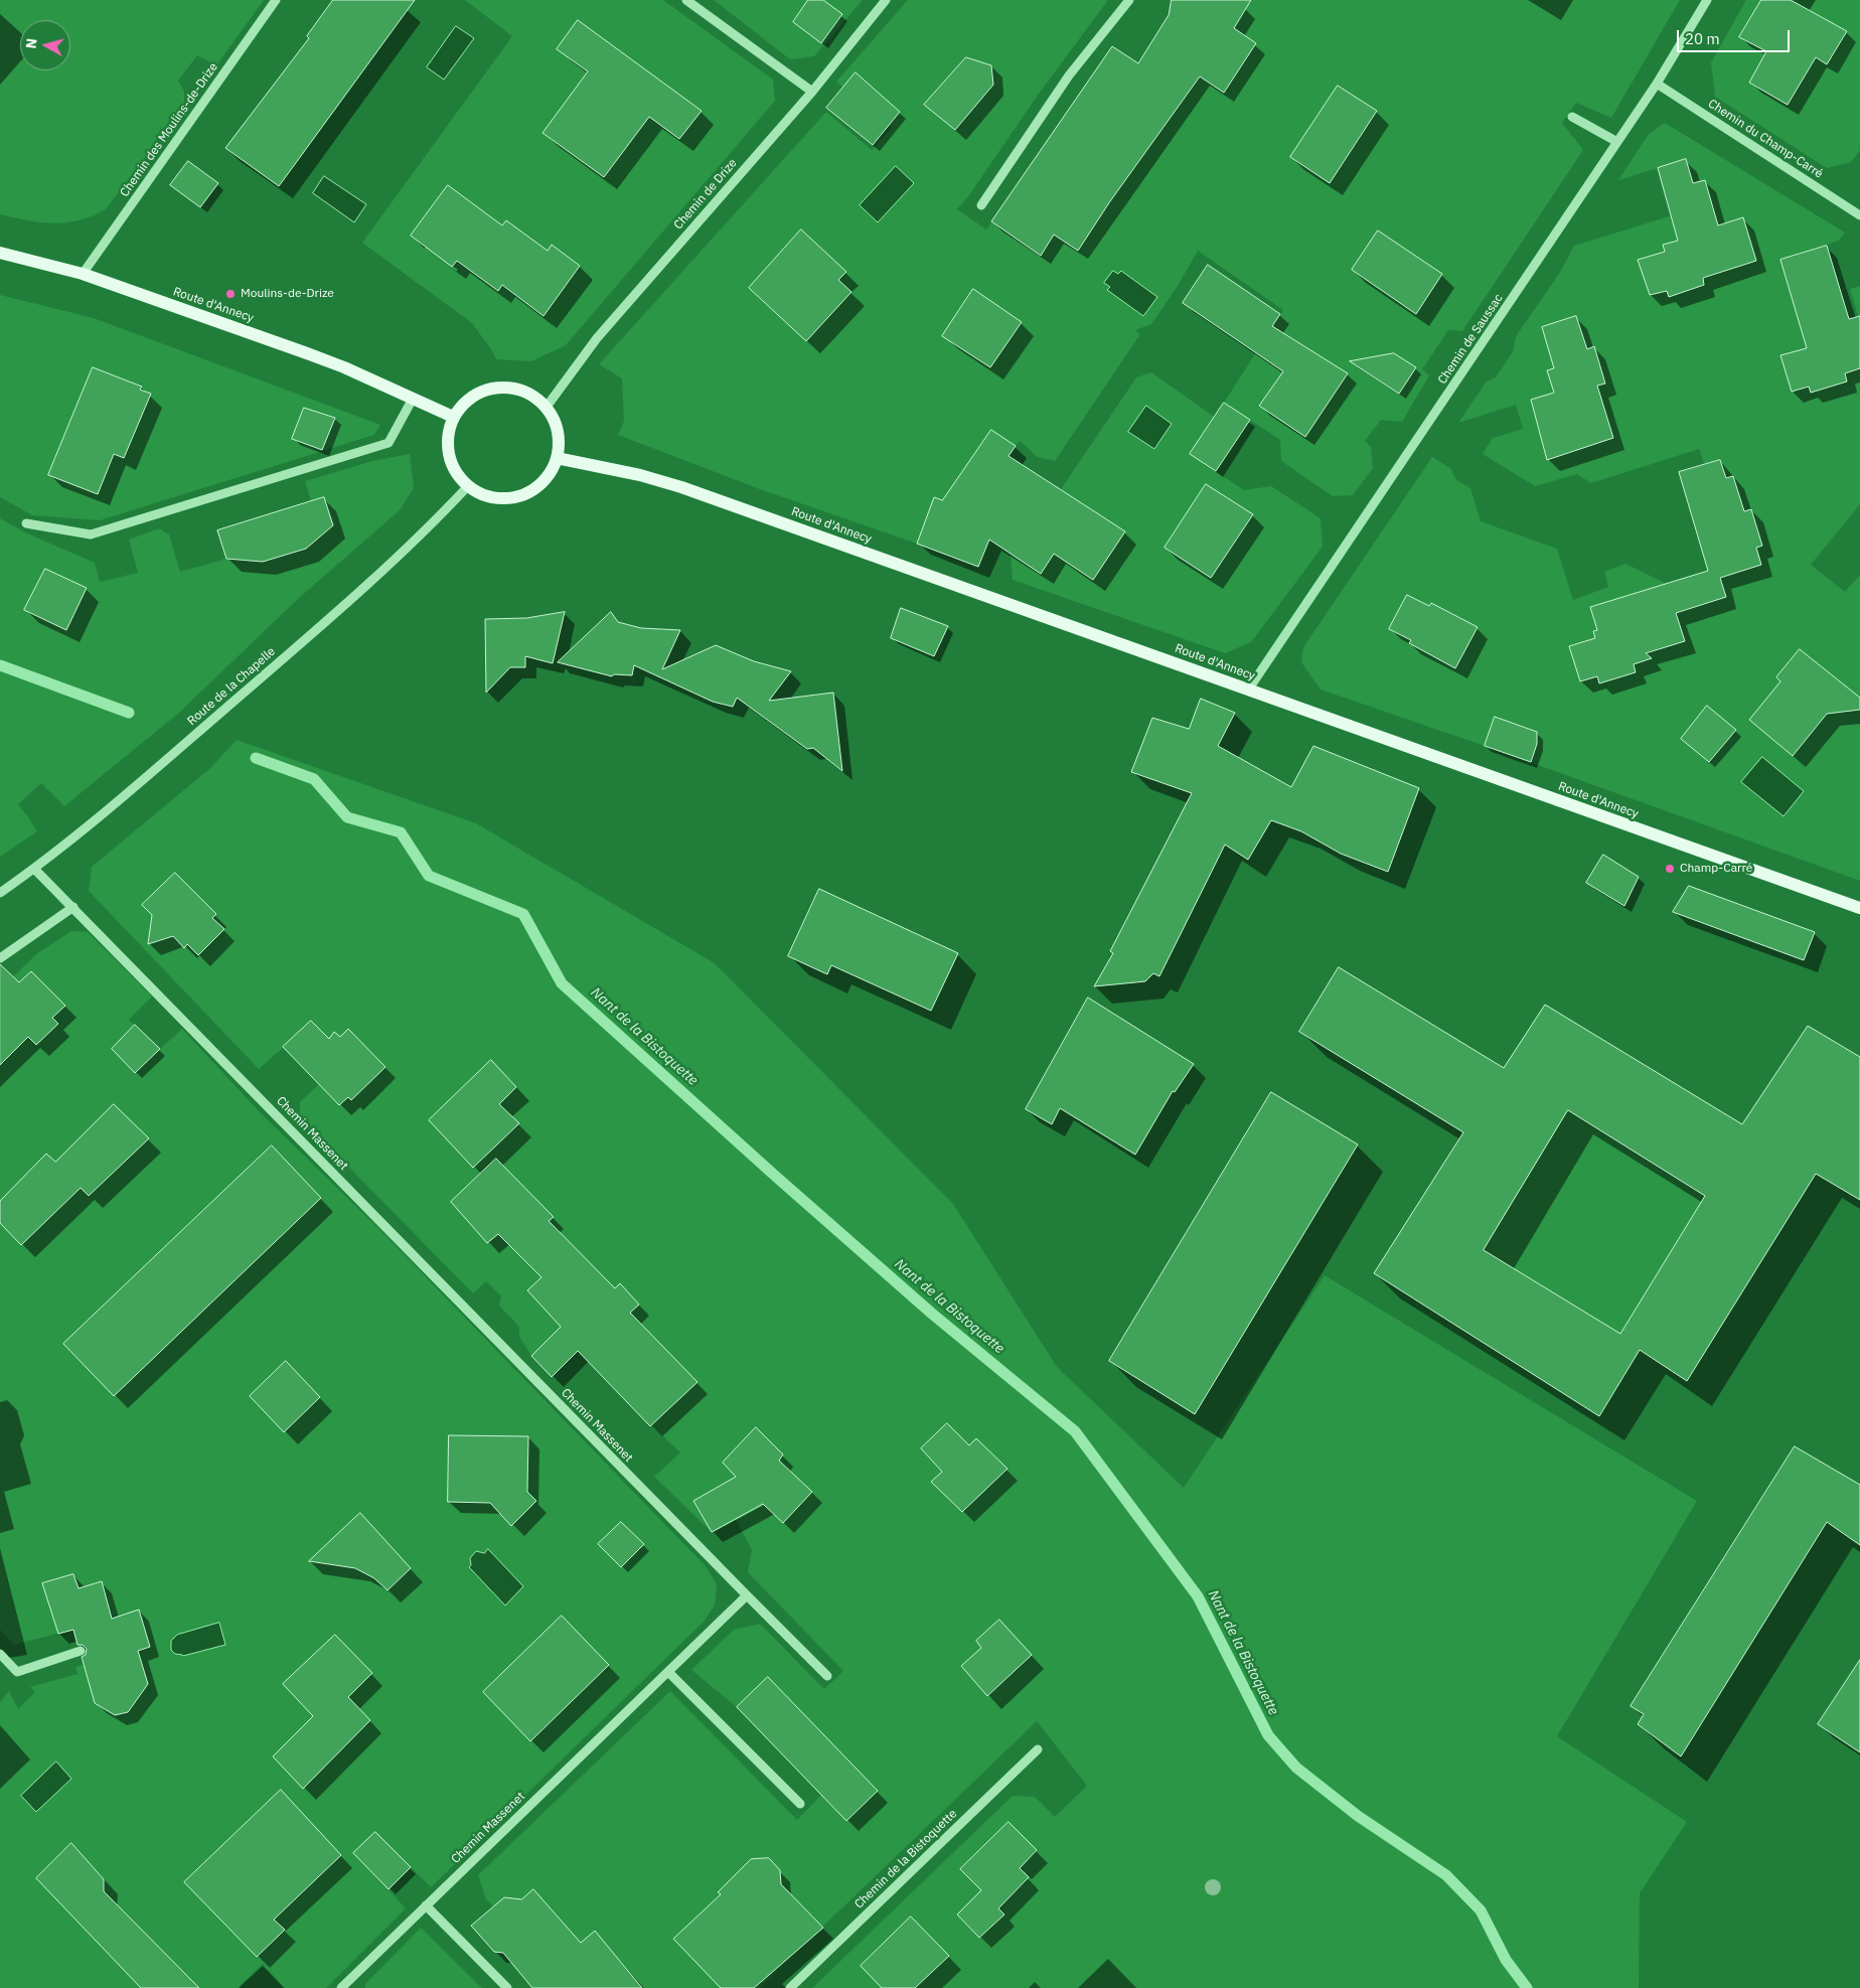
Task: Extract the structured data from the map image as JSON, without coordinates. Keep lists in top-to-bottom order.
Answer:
{
  "streets": {
    "main road": ["Route d'Annecy"],
    "street": [
      "Chemin des Moulins-de-Drize",
      "Chemin du Champ-Carré",
      "Chemin de Drize",
      "Chemin de Saussac",
      "Route de la Chapelle",
      "Chemin Massenet",
      "Chemin de la Bistoquette"
    ]
  },
  "crossings": [
    ["Chemin des Moulins-de-Drize", "Route d'Annecy"],
    ["Chemin du Champ-Carré", "Chemin de Saussac"],
    ["Chemin de Drize", "Route d'Annecy"],
    ["Chemin de Drize", "Route de la Chapelle"],
    ["Route d'Annecy", "Chemin de Saussac"],
    ["Route d'Annecy", "Route de la Chapelle"],
    ["Route de la Chapelle", "Chemin Massenet"]
  ],
  "water": ["Nant de la Bistoquette"],
  "places": ["Moulins-de-Drize", "Champ-Carré"],
  "scale_bar": "20 m",
  "north": "left"
}
